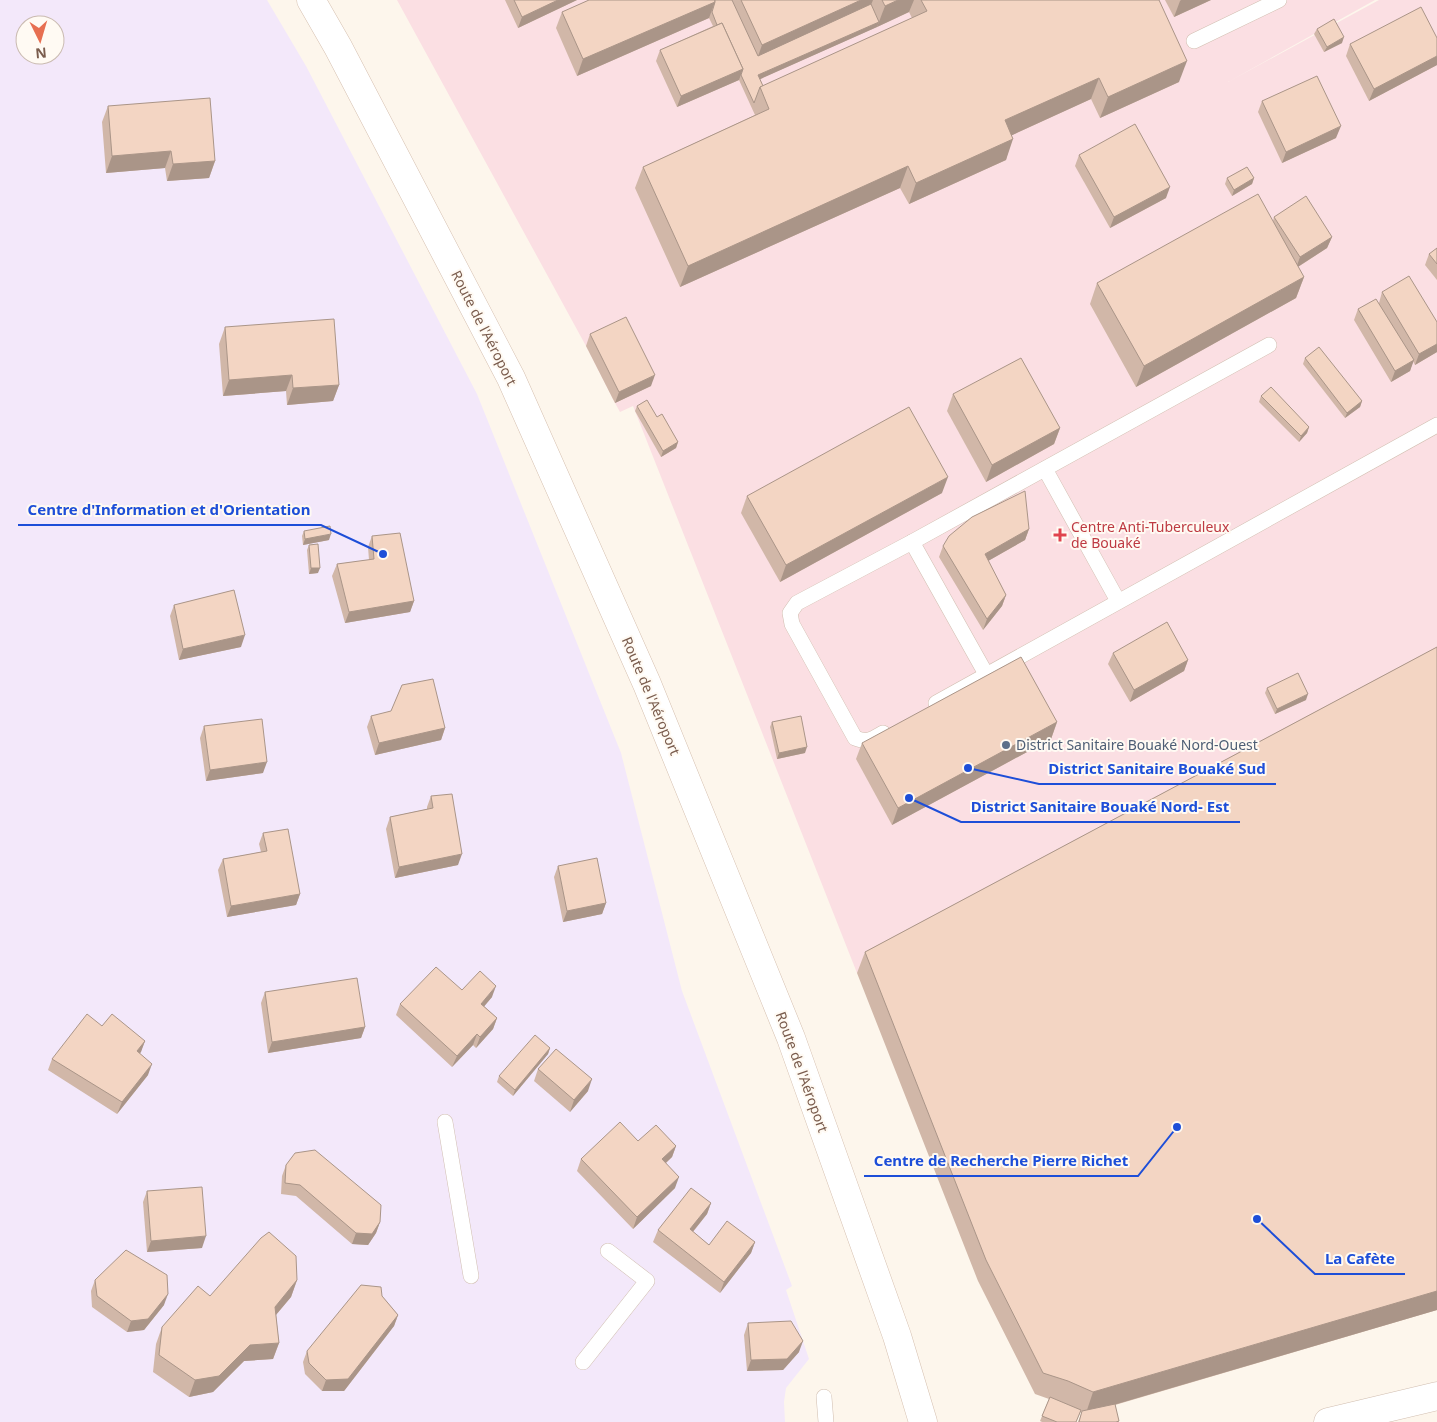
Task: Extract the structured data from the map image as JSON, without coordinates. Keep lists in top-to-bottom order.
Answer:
{
  "streets": {
    "main road": ["Route de l'Aéroport"]
  },
  "places": {
    "health": ["Centre Anti-Tuberculeux de Bouaké"],
    "other": [
      "Centre d'Information et d'Orientation",
      "District Sanitaire Bouaké Nord-Ouest",
      "District Sanitaire Bouaké Sud",
      "District Sanitaire Bouaké Nord- Est",
      "Centre de Recherche Pierre Richet",
      "La Cafète"
    ]
  },
  "north": "bottom"
}
